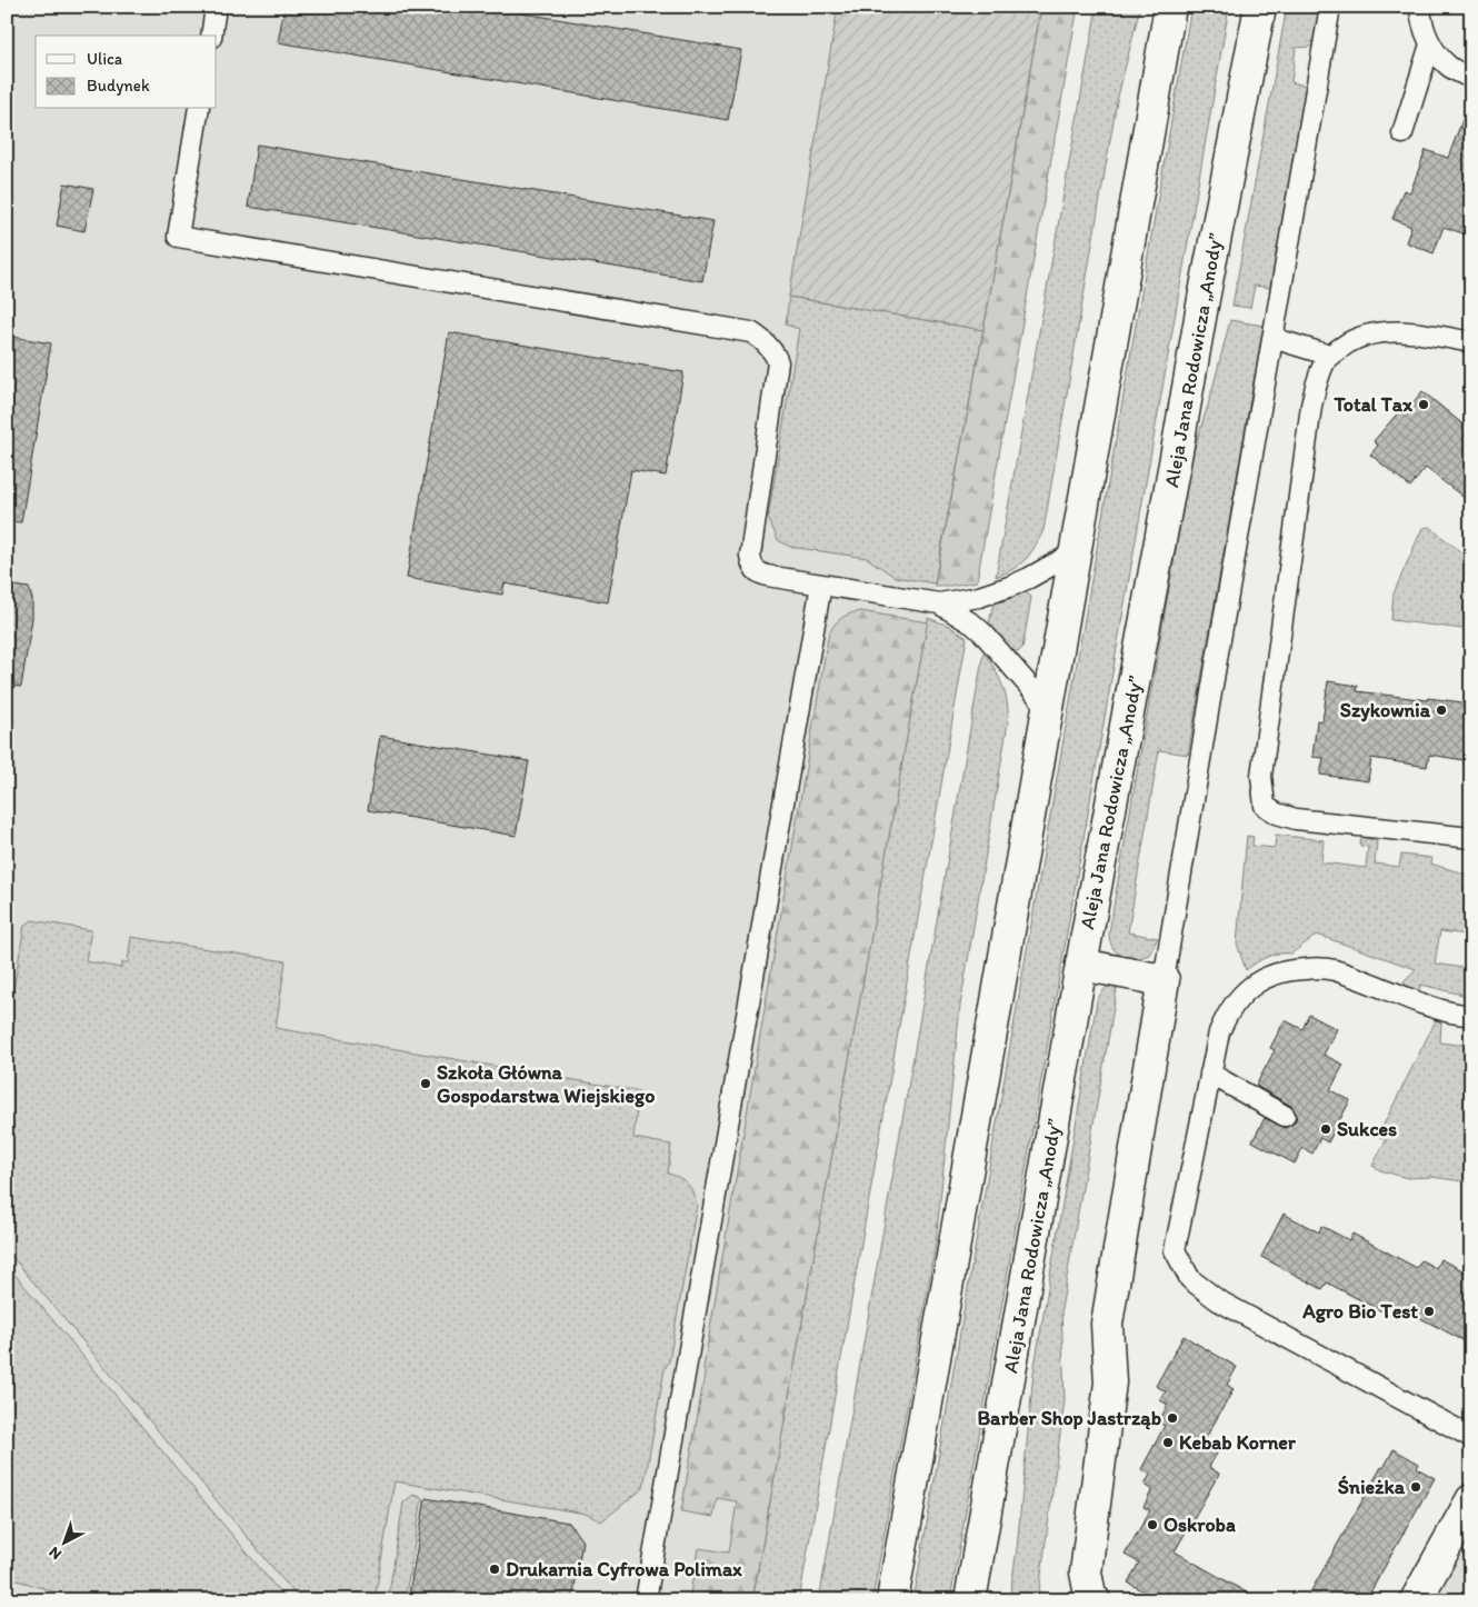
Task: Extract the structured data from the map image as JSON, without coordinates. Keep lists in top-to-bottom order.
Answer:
{
  "streets": {
    "main road": ["Aleja Jana Rodowicza „Anody”"]
  },
  "places": [
    "Total Tax",
    "Szykownia",
    "Szkoła Główna Gospodarstwa Wiejskiego",
    "Sukces",
    "Agro Bio Test",
    "Barber Shop Jastrząb",
    "Kebab Korner",
    "Śnieżka",
    "Oskroba",
    "Drukarnia Cyfrowa Polimax"
  ],
  "legend": ["Ulica", "Budynek"],
  "north": "bottom left"
}
